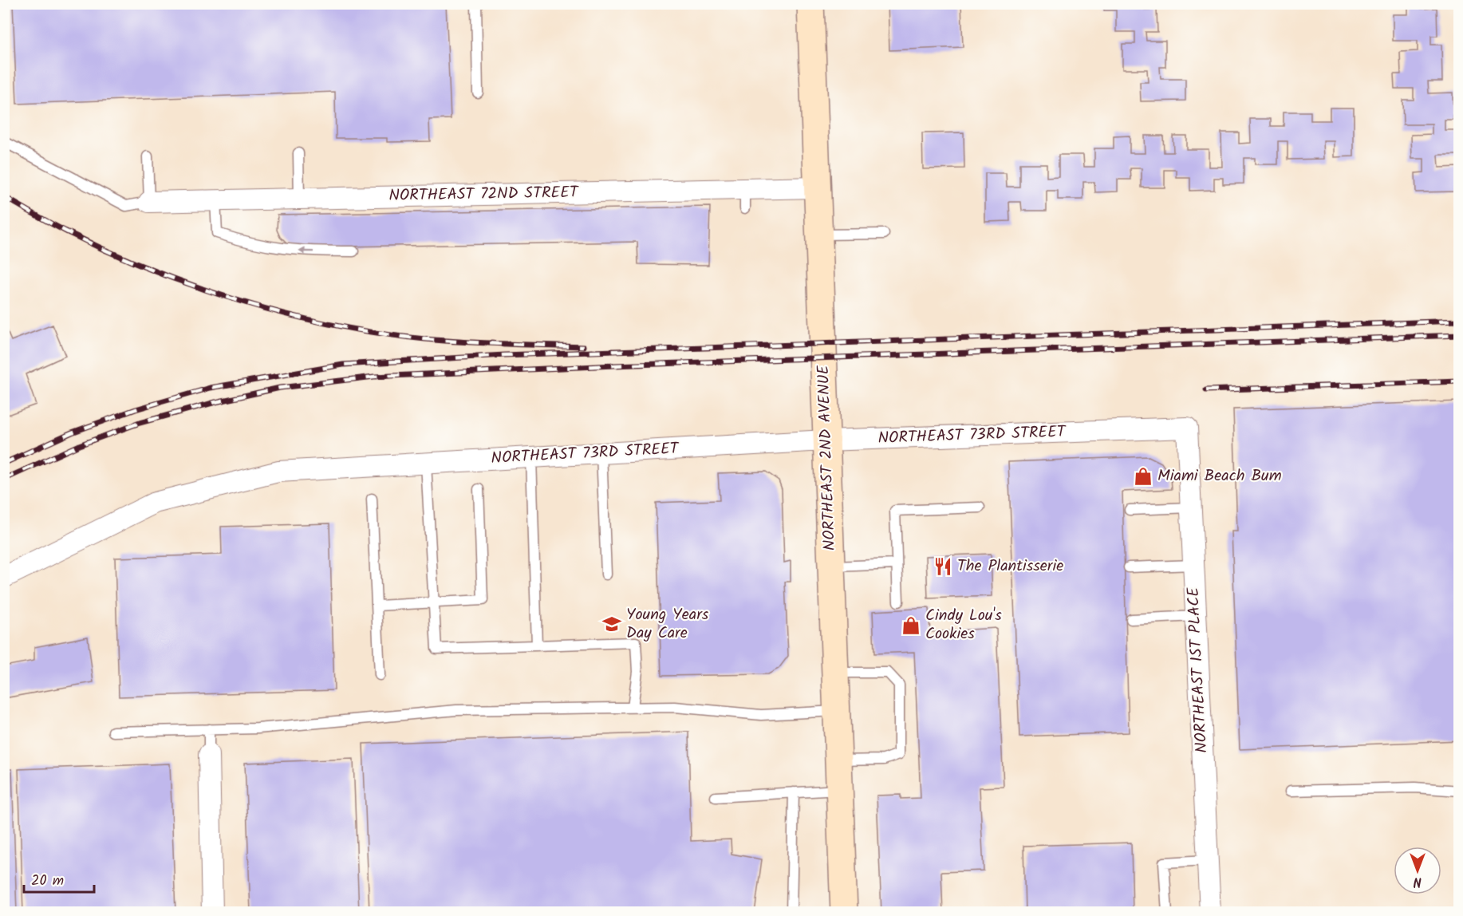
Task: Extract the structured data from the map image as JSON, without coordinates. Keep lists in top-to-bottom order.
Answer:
{
  "streets": {
    "main road": ["NORTHEAST 2ND AVENUE"],
    "street": ["NORTHEAST 72ND STREET", "NORTHEAST 73RD STREET", "NORTHEAST 1ST PLACE"]
  },
  "crossings": [
    ["NORTHEAST 72ND STREET", "NORTHEAST 2ND AVENUE"],
    ["NORTHEAST 73RD STREET", "NORTHEAST 2ND AVENUE"],
    ["NORTHEAST 73RD STREET", "NORTHEAST 1ST PLACE"]
  ],
  "places": {
    "shop": ["Miami Beach Bum", "Cindy Lou's Cookies"],
    "restaurant": ["The Plantisserie"],
    "school or university": ["Young Years Day Care"]
  },
  "scale_bar": "20 m",
  "north": "bottom"
}
